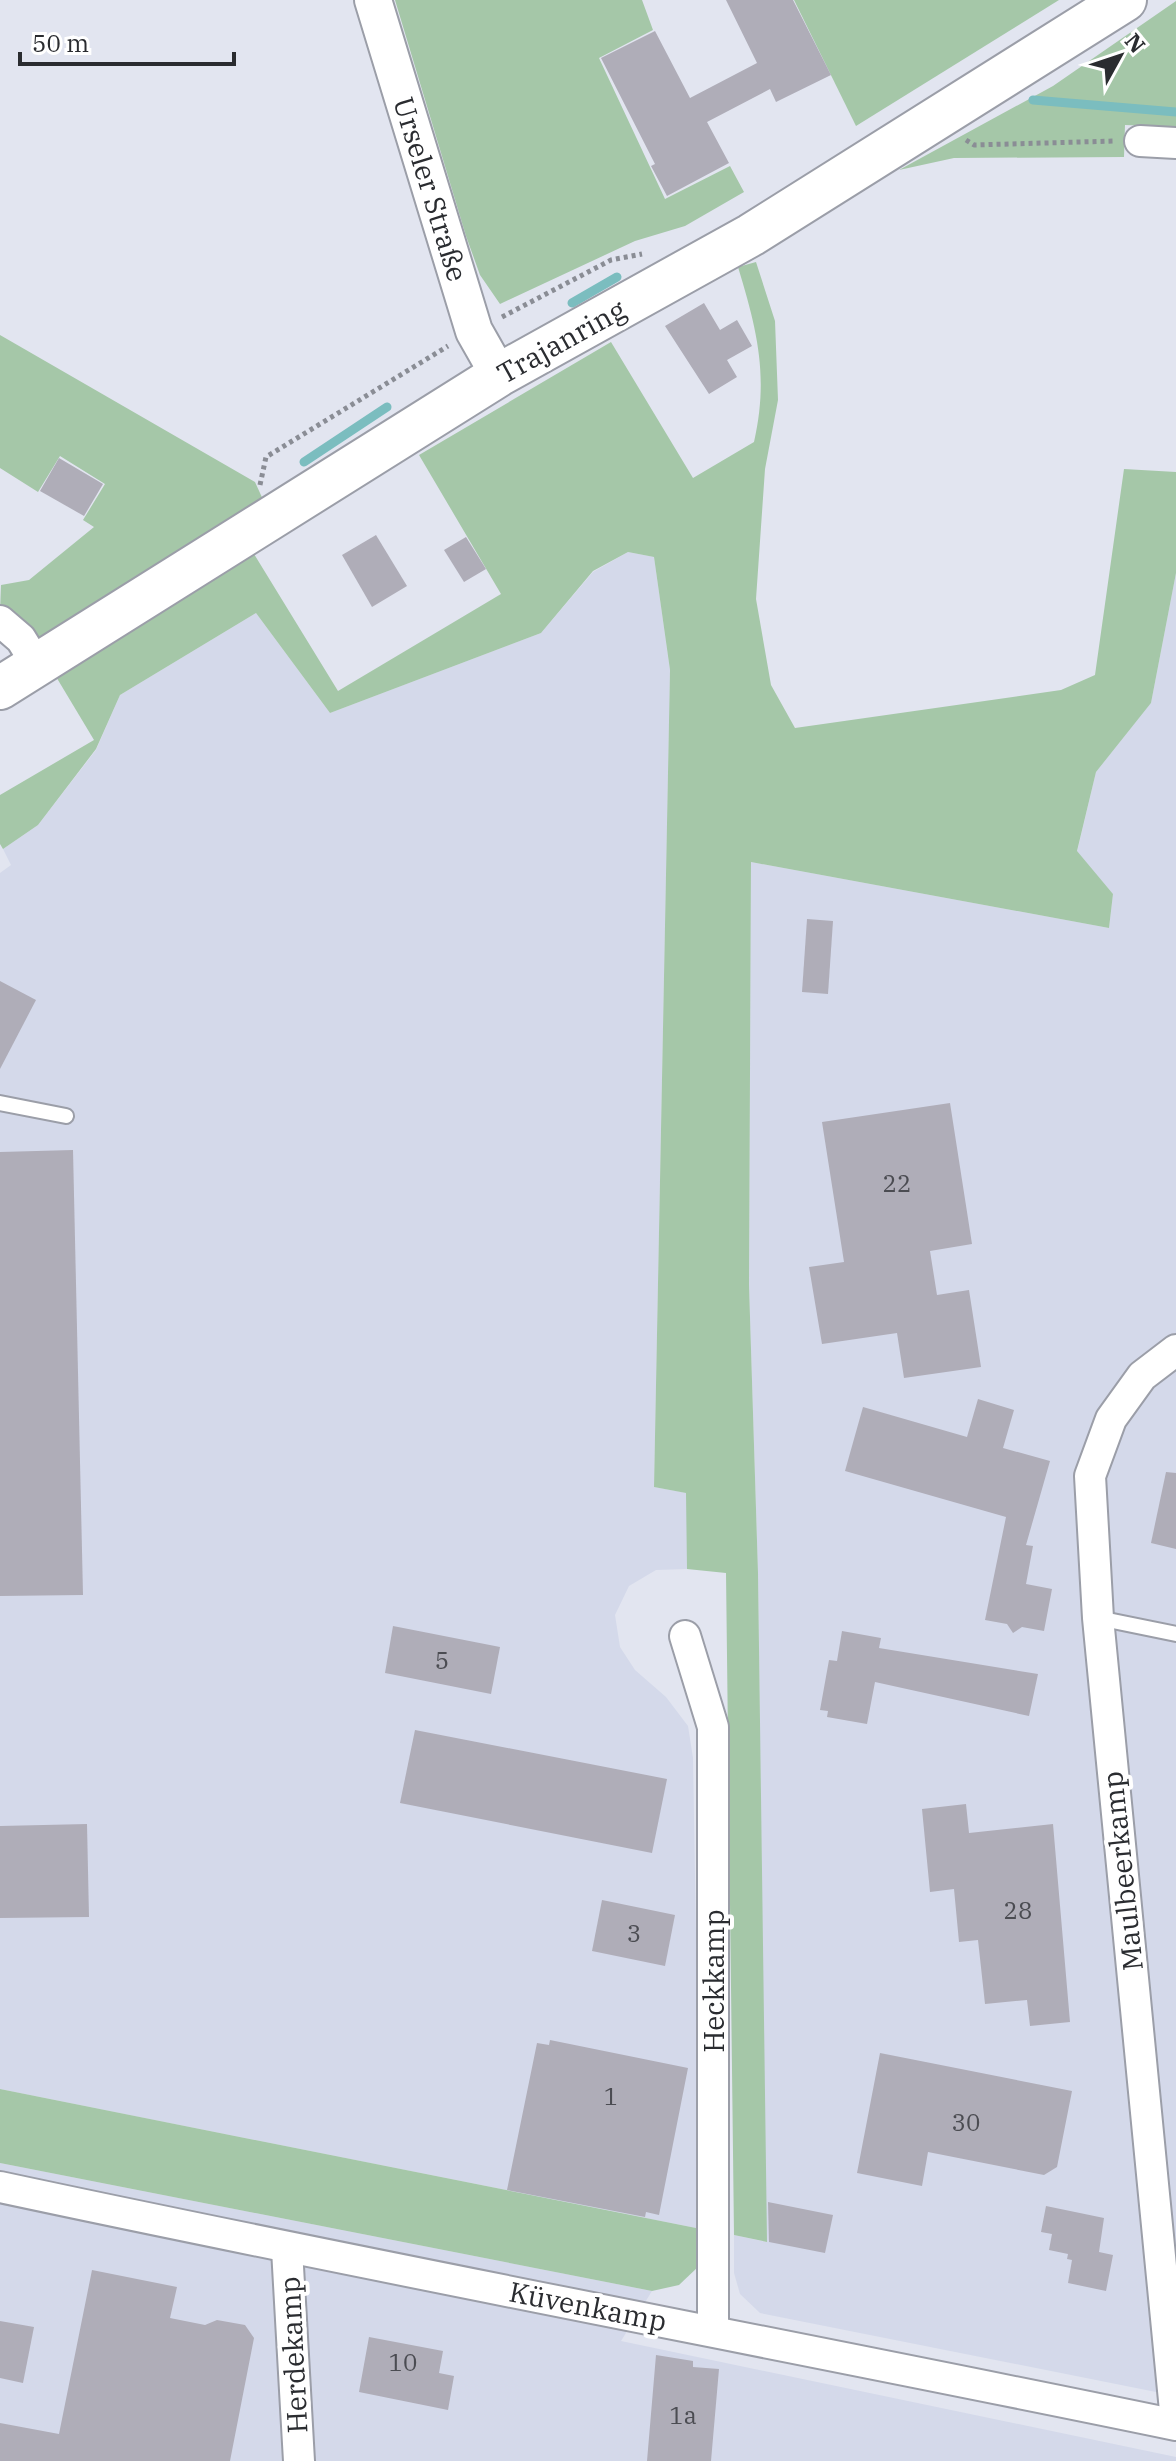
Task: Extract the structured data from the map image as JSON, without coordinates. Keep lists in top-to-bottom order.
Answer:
{
  "streets": {
    "main road": ["Trajanring"],
    "street": [
      "Urseler Straße",
      "Maulbeerkamp",
      "Heckkamp",
      "Küvenkamp",
      "Herdekamp"
    ]
  },
  "crossings": [
    ["Urseler Straße", "Trajanring"],
    ["Maulbeerkamp", "Küvenkamp"],
    ["Heckkamp", "Küvenkamp"],
    ["Küvenkamp", "Herdekamp"]
  ],
  "house_numbers": [
    "22",
    "5",
    "28",
    "3",
    "1",
    "30",
    "10",
    "1a"
  ],
  "scale_bar": "50 m",
  "north": "top right"
}
